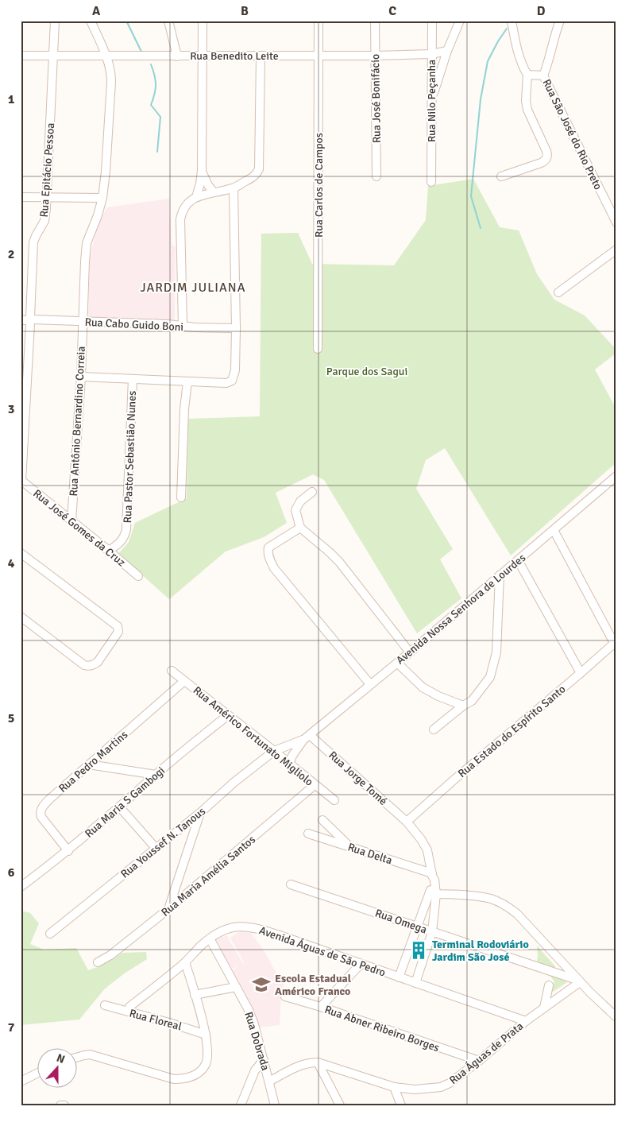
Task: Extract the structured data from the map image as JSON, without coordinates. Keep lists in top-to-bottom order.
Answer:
{
  "streets": {
    "street": [
      "Rua Benedito Leite",
      "Rua José Bonifácio",
      "Rua Nilo Peçanha",
      "Rua São José do Rio Preto",
      "Rua Epitácio Pessoa",
      "Rua Carlos de Campos",
      "Rua Cabo Guido Boni",
      "Rua Antônio Bernardino Correia",
      "Rua Pastor Sebastião Nunes",
      "Rua José Gomes da Cruz",
      "Avenida Nossa Senhora de Lourdes",
      "Rua Estado do Espírito Santo",
      "Rua Américo Fortunato Migliolo",
      "Rua Pedro Martins",
      "Rua Jorge Tomé",
      "Rua Maria S Gambogi",
      "Rua Youssef N. Tanous",
      "Rua Delta",
      "Rua Maria Amélia Santos",
      "Rua Omega",
      "Avenida Águas de São Pedro",
      "Rua Floreal",
      "Rua Abner Ribeiro Borges",
      "Rua Dobrada",
      "Rua Águas de Prata"
    ]
  },
  "crossings": [
    ["Rua Benedito Leite", "Rua José Bonifácio"],
    ["Rua Benedito Leite", "Rua Nilo Peçanha"],
    ["Rua Benedito Leite", "Rua Epitácio Pessoa"],
    ["Rua Benedito Leite", "Rua Carlos de Campos"],
    ["Rua Benedito Leite", "Rua Antônio Bernardino Correia"],
    ["Rua Epitácio Pessoa", "Rua Cabo Guido Boni"],
    ["Rua Epitácio Pessoa", "Rua José Gomes da Cruz"],
    ["Rua Cabo Guido Boni", "Rua Antônio Bernardino Correia"],
    ["Rua Antônio Bernardino Correia", "Rua José Gomes da Cruz"],
    ["Rua Pastor Sebastião Nunes", "Rua José Gomes da Cruz"],
    ["Avenida Nossa Senhora de Lourdes", "Rua Jorge Tomé"],
    ["Avenida Nossa Senhora de Lourdes", "Rua Youssef N. Tanous"],
    ["Rua Estado do Espírito Santo", "Rua Jorge Tomé"],
    ["Rua Américo Fortunato Migliolo", "Rua Pedro Martins"],
    ["Rua Américo Fortunato Migliolo", "Rua Maria S Gambogi"],
    ["Rua Américo Fortunato Migliolo", "Rua Youssef N. Tanous"],
    ["Rua Américo Fortunato Migliolo", "Rua Maria Amélia Santos"],
    ["Rua Pedro Martins", "Rua Maria S Gambogi"],
    ["Rua Jorge Tomé", "Rua Youssef N. Tanous"],
    ["Rua Jorge Tomé", "Rua Delta"],
    ["Rua Omega", "Rua Águas de Prata"],
    ["Avenida Águas de São Pedro", "Rua Dobrada"],
    ["Avenida Águas de São Pedro", "Rua Águas de Prata"],
    ["Rua Abner Ribeiro Borges", "Rua Águas de Prata"],
    ["Rua Dobrada", "Rua Águas de Prata"]
  ],
  "districts": ["JARDIM JULIANA"],
  "parks": ["Parque dos Sagui"],
  "places": {
    "building": ["Terminal Rodoviário Jardim São José"],
    "school or university": ["Escola Estadual Américo Franco"]
  },
  "north": "top",
  "grid": {
    "columns": [
      "A",
      "B",
      "C",
      "D"
    ],
    "rows": [
      "1",
      "2",
      "3",
      "4",
      "5",
      "6",
      "7"
    ]
  }
}
